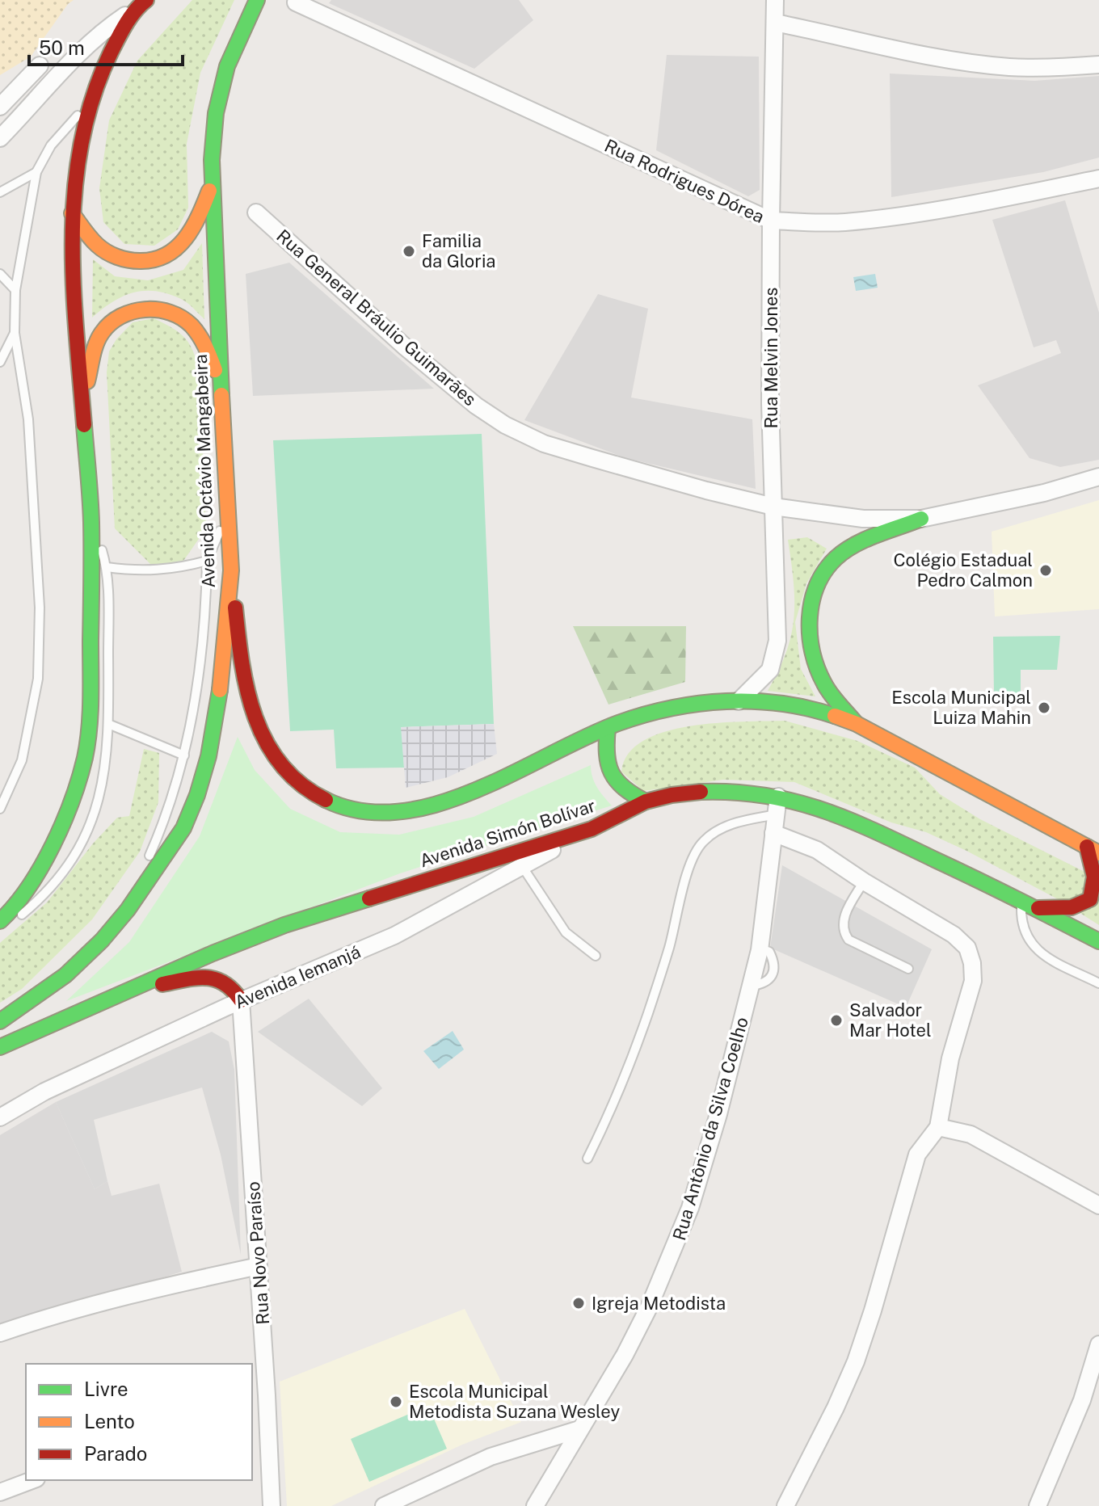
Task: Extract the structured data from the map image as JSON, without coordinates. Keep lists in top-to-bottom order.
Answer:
{
  "streets": {
    "street": [
      "Rua Rodrigues Dórea",
      "Rua General Bráulio Guimarães",
      "Rua Melvin Jones",
      "Avenida Octávio Mangabeira",
      "Avenida Simón Bolívar",
      "Avenida Iemanjá",
      "Rua Antônio da Silva Coelho",
      "Rua Novo Paraíso"
    ]
  },
  "crossings": [
    ["Rua Rodrigues Dórea", "Rua Melvin Jones"],
    ["Rua General Bráulio Guimarães", "Rua Melvin Jones"],
    ["Avenida Simón Bolívar", "Avenida Iemanjá"],
    ["Avenida Simón Bolívar", "Rua Antônio da Silva Coelho"],
    ["Avenida Iemanjá", "Rua Novo Paraíso"]
  ],
  "places": [
    "Familia da Gloria",
    "Colégio Estadual Pedro Calmon",
    "Escola Municipal Luiza Mahin",
    "Salvador Mar Hotel",
    "Igreja Metodista",
    "Escola Municipal Metodista Suzana Wesley"
  ],
  "legend": ["Livre", "Lento", "Parado"],
  "scale_bar": "50 m"
}
